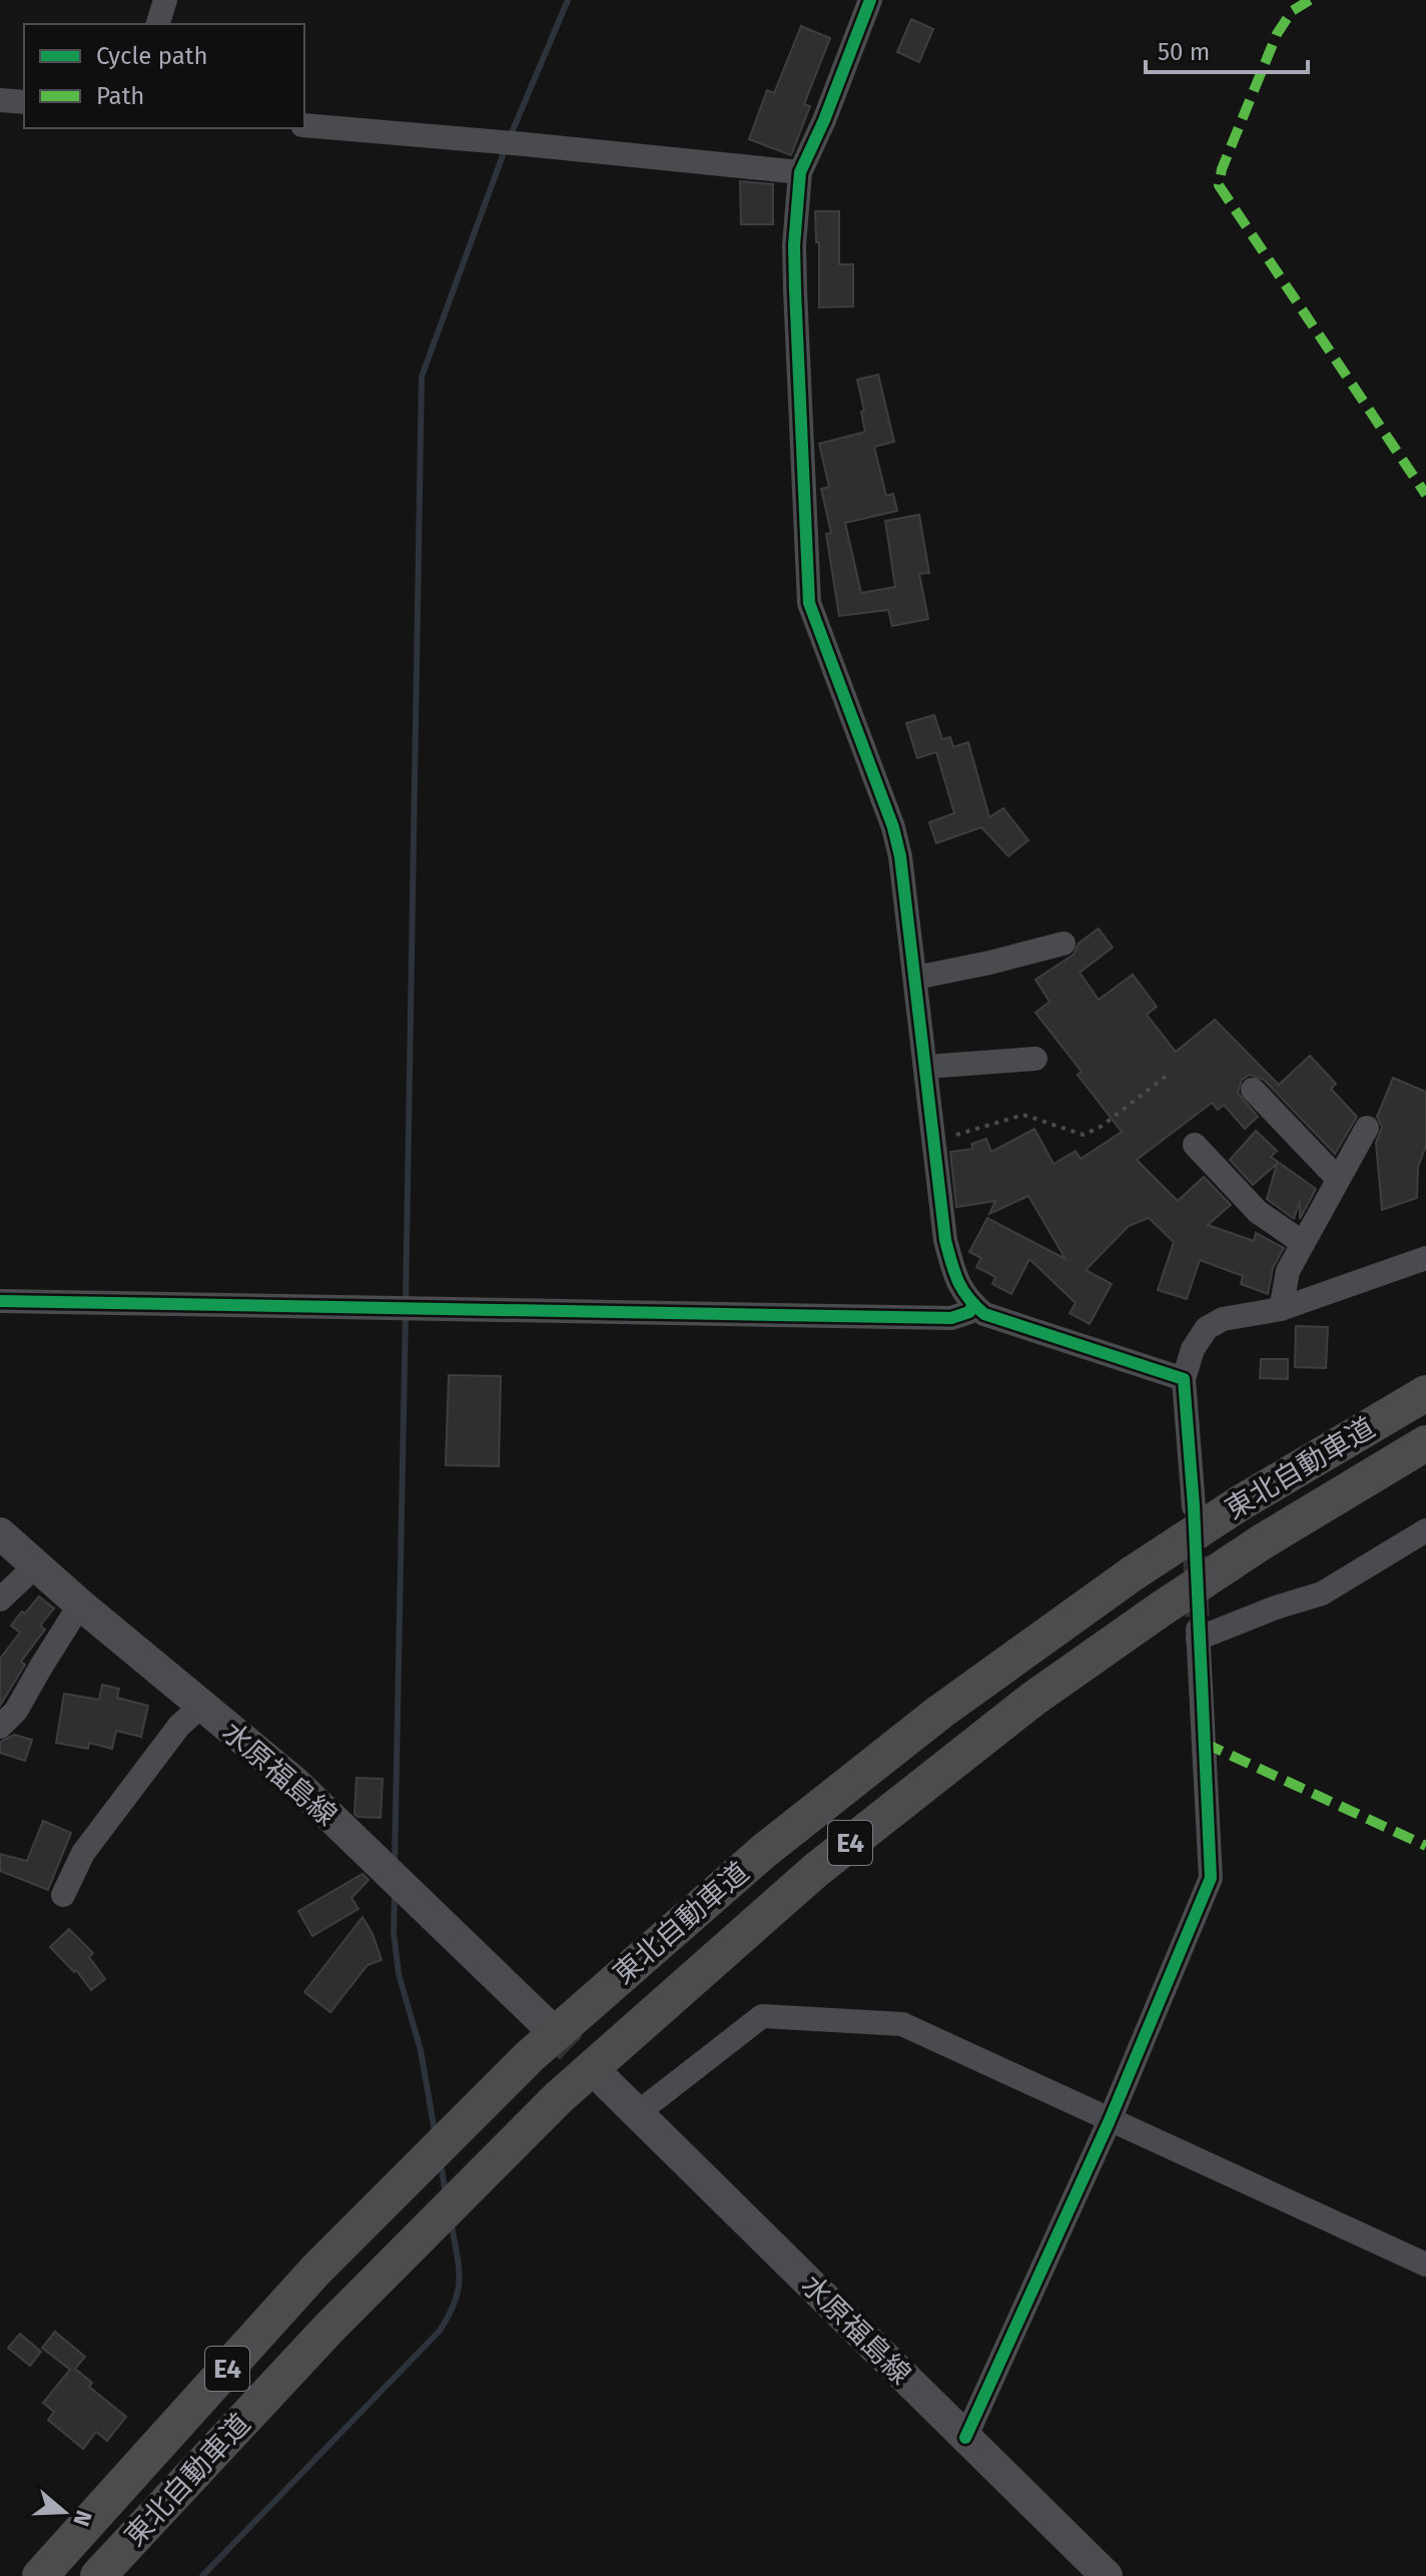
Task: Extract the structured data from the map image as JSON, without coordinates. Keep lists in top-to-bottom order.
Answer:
{
  "streets": {
    "highway": ["東北自動車道", "E4"],
    "main road": ["水原福島線"]
  },
  "crossings": [
    ["東北自動車道", "水原福島線"]
  ],
  "legend": ["Cycle path", "Path"],
  "scale_bar": "50 m",
  "north": "right"
}
